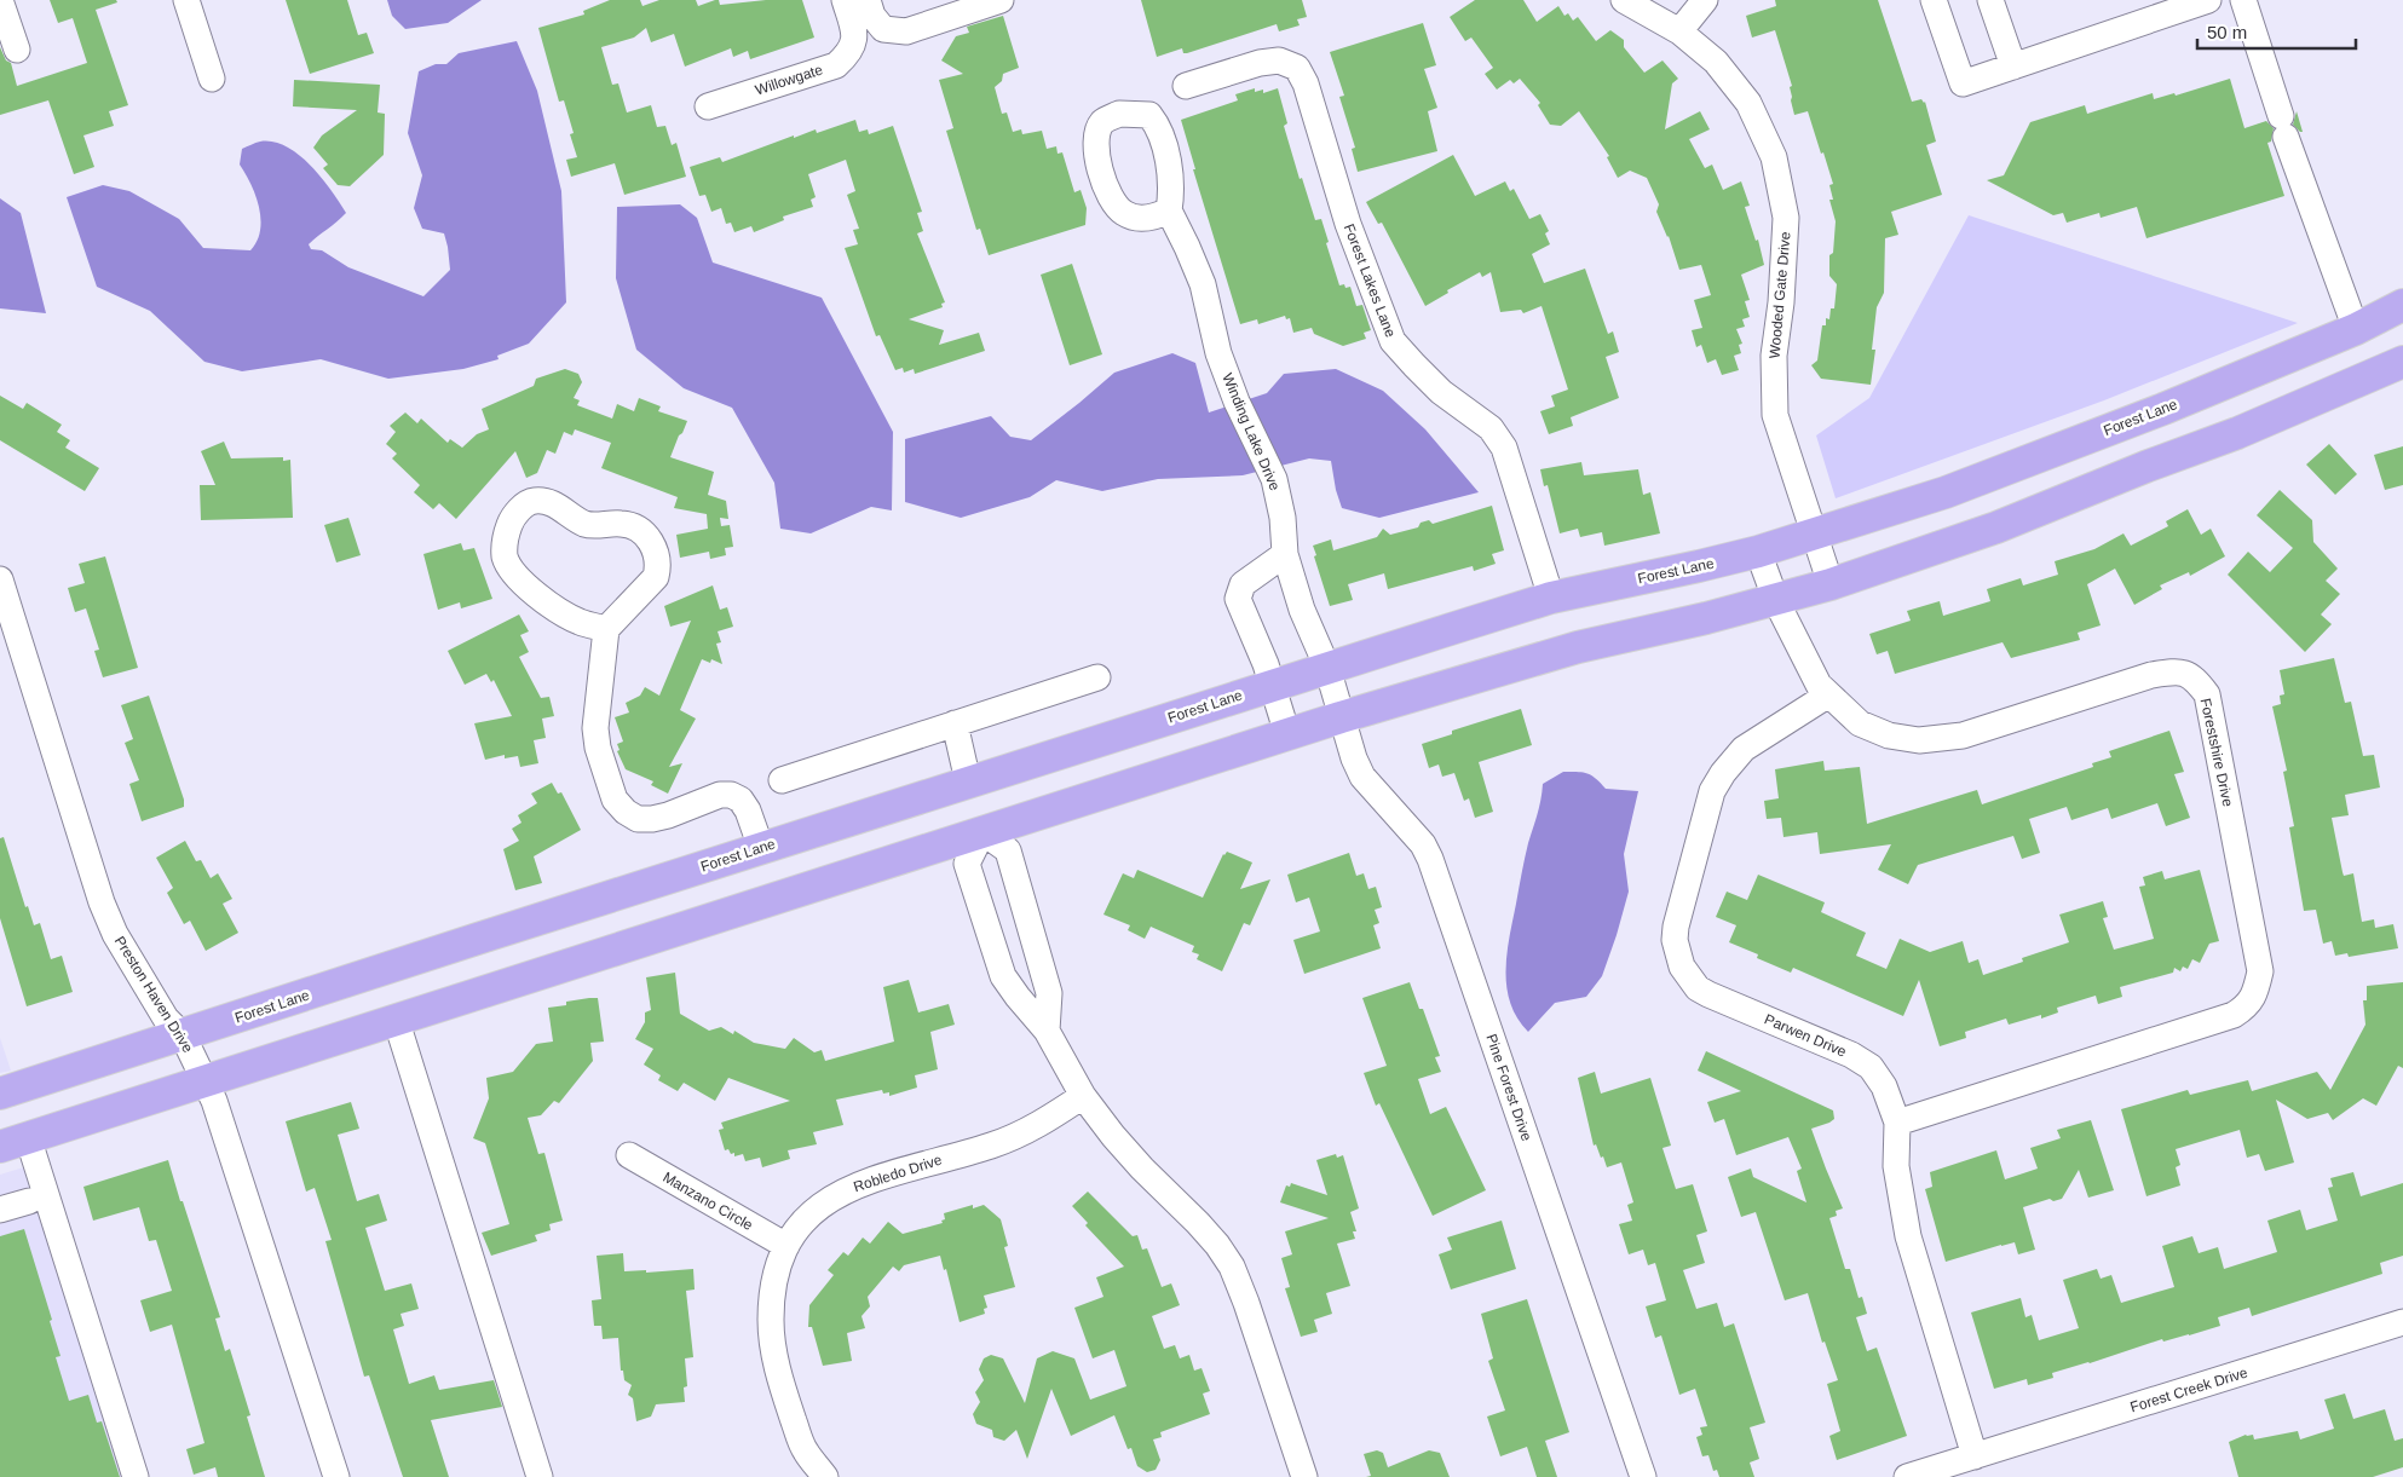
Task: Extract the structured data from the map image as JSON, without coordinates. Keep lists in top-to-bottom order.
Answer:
{
  "streets": {
    "main road": ["Forest Lane"],
    "street": [
      "Willowgate",
      "Forest Lakes Lane",
      "Wooded Gate Drive",
      "Winding Lake Drive",
      "Forestshire Drive",
      "Preston Haven Drive",
      "Parwen Drive",
      "Pine Forest Drive",
      "Robledo Drive",
      "Manzano Circle",
      "Forest Creek Drive"
    ]
  },
  "crossings": [
    ["Forest Lakes Lane", "Forest Lane"],
    ["Wooded Gate Drive", "Forest Lane"],
    ["Forest Lane", "Winding Lake Drive"],
    ["Forest Lane", "Forestshire Drive"],
    ["Forest Lane", "Preston Haven Drive"],
    ["Winding Lake Drive", "Pine Forest Drive"],
    ["Forestshire Drive", "Parwen Drive"],
    ["Parwen Drive", "Forest Creek Drive"],
    ["Robledo Drive", "Manzano Circle"]
  ],
  "scale_bar": "50 m"
}
